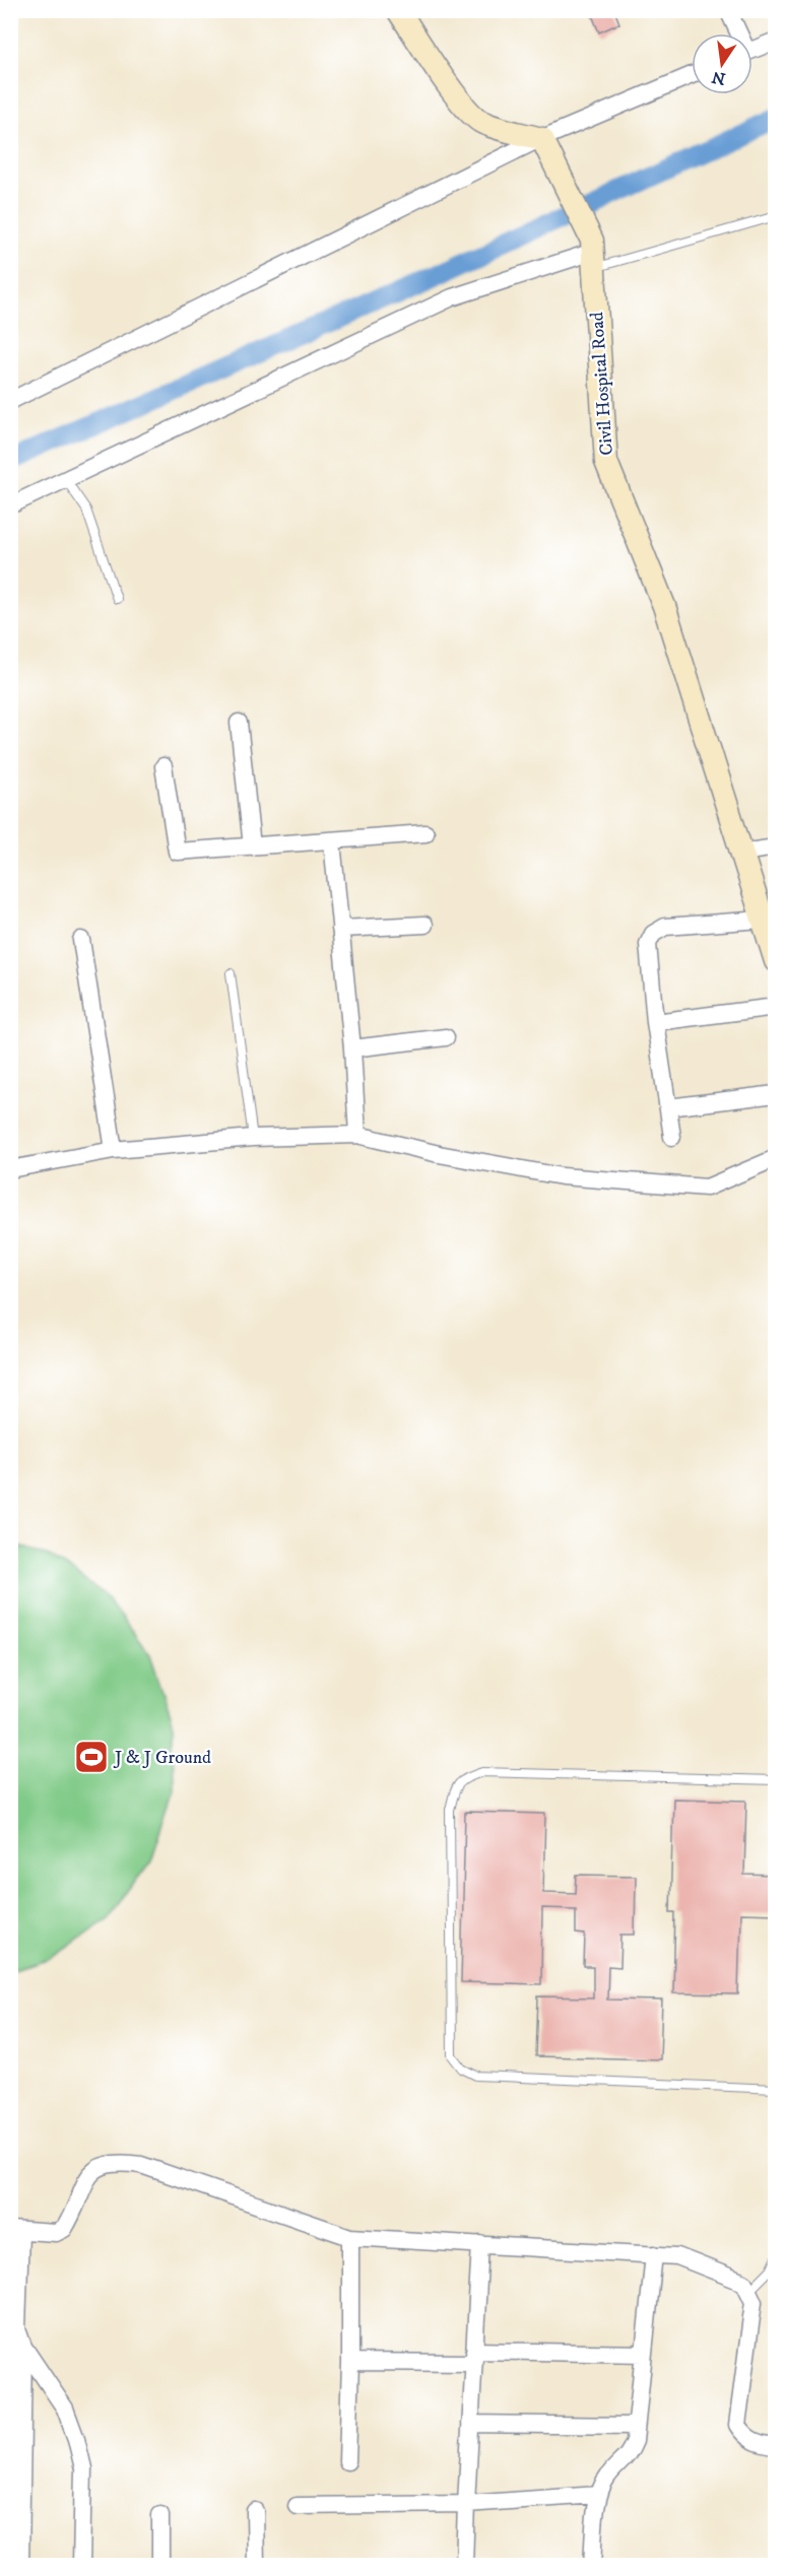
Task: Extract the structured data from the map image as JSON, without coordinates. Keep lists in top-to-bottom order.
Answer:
{
  "streets": {
    "street": ["Civil Hospital Road"]
  },
  "places": {
    "sports": ["J & J Ground"]
  },
  "north": "bottom"
}
